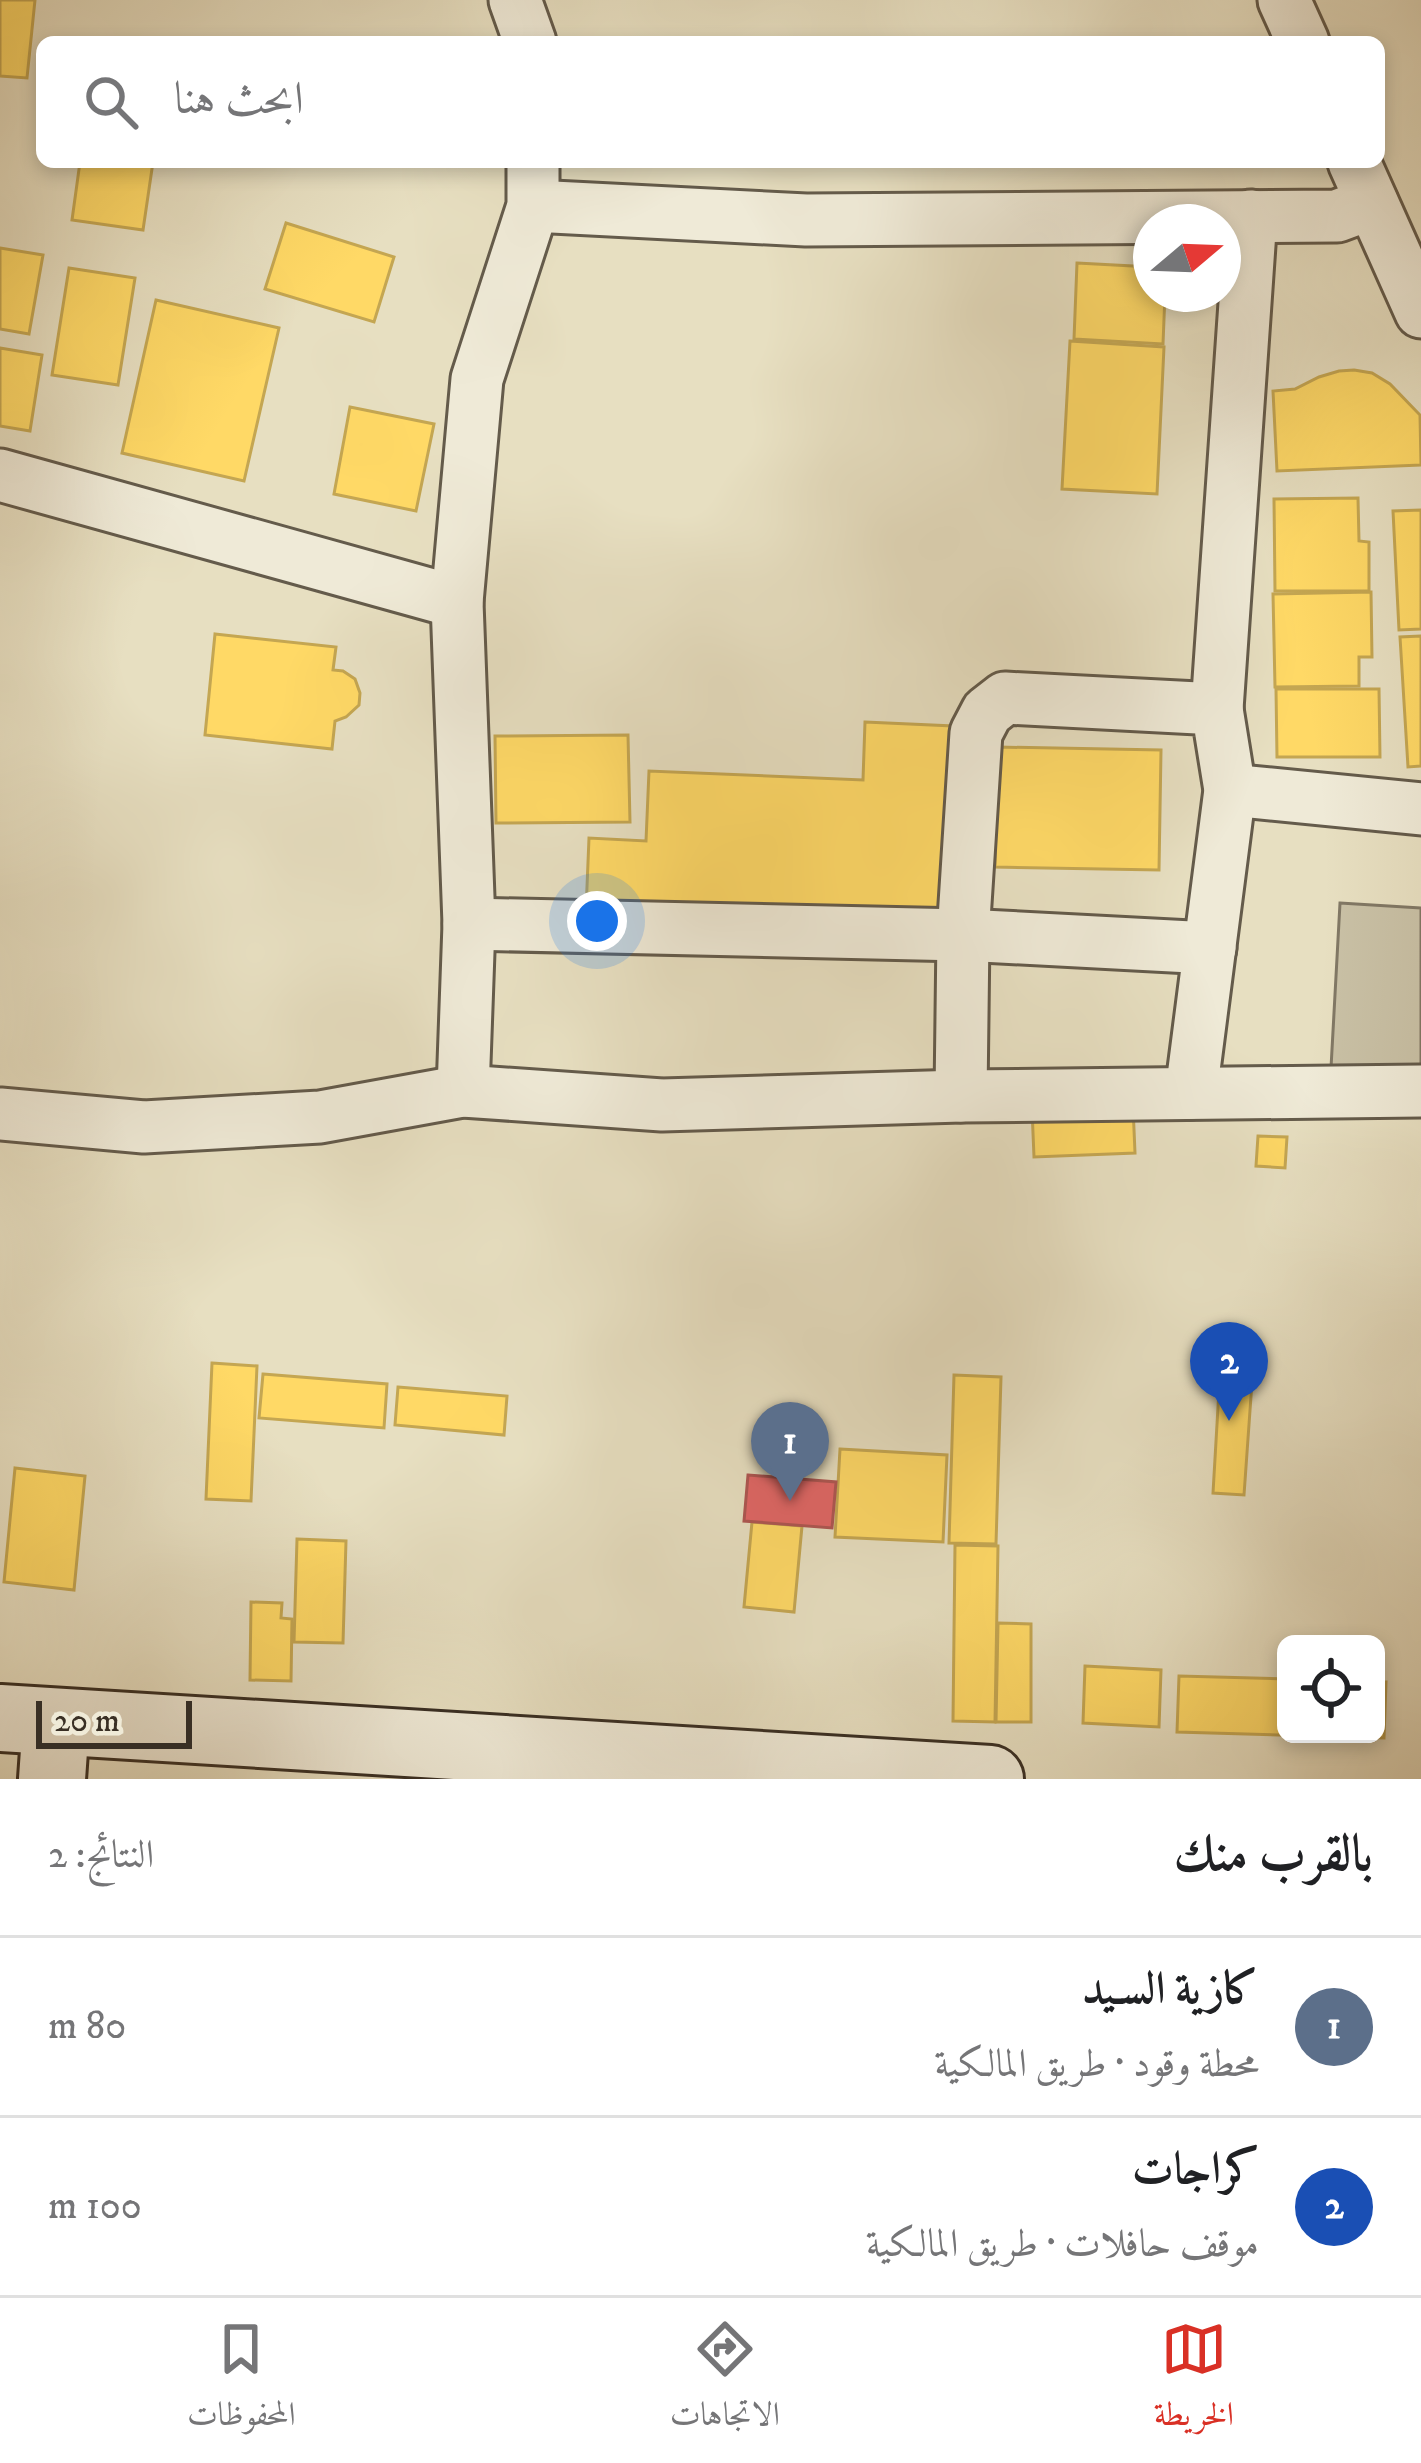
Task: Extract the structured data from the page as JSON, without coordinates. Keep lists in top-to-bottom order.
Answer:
{
  "scale_bar": "20 m",
  "north": "right",
  "page": {
    "search": "ابحث هنا",
    "pins": ["2", "1"],
    "scale": "20 m",
    "heading": ["بالقرب منك", "النتائج: 2"],
    "list": [
      {
        "mark": "1",
        "name": "كازية السـيد",
        "note": "محطة وقود · طريق المالكية",
        "value": "80 m"
      },
      {
        "mark": "2",
        "name": "كراجات",
        "note": "موقف حافلات · طريق المالكية",
        "value": "100 m"
      }
    ],
    "nav": ["الخريطة", "الاتجاهات", "المحفوظات"]
  }
}
